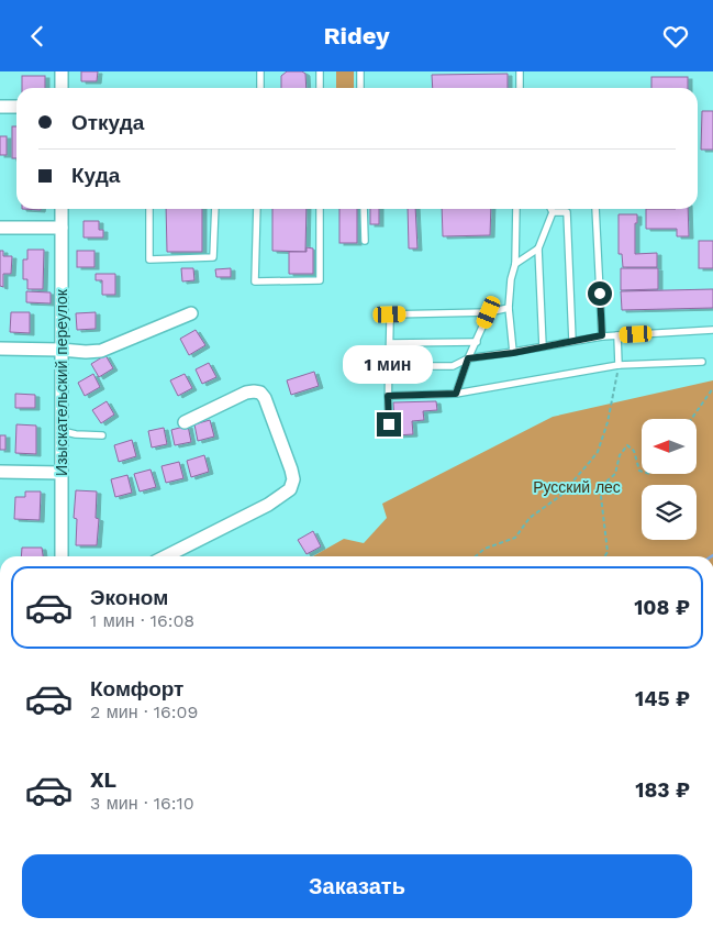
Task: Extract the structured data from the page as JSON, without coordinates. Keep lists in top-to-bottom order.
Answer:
{
  "streets": {
    "street": ["Изыскательский переулок"]
  },
  "parks": ["Русский лес"],
  "north": "left",
  "page": {
    "header": "Ridey",
    "banner": ["Откуда", "Куда"],
    "bubble": "1 мин",
    "list": [
      {
        "name": "Эконом",
        "note": "1 мин · 16:08",
        "value": "108 ₽"
      },
      {
        "name": "Комфорт",
        "note": "2 мин · 16:09",
        "value": "145 ₽"
      },
      {
        "name": "XL",
        "note": "3 мин · 16:10",
        "value": "183 ₽"
      }
    ],
    "buttons": "Заказать"
  }
}
